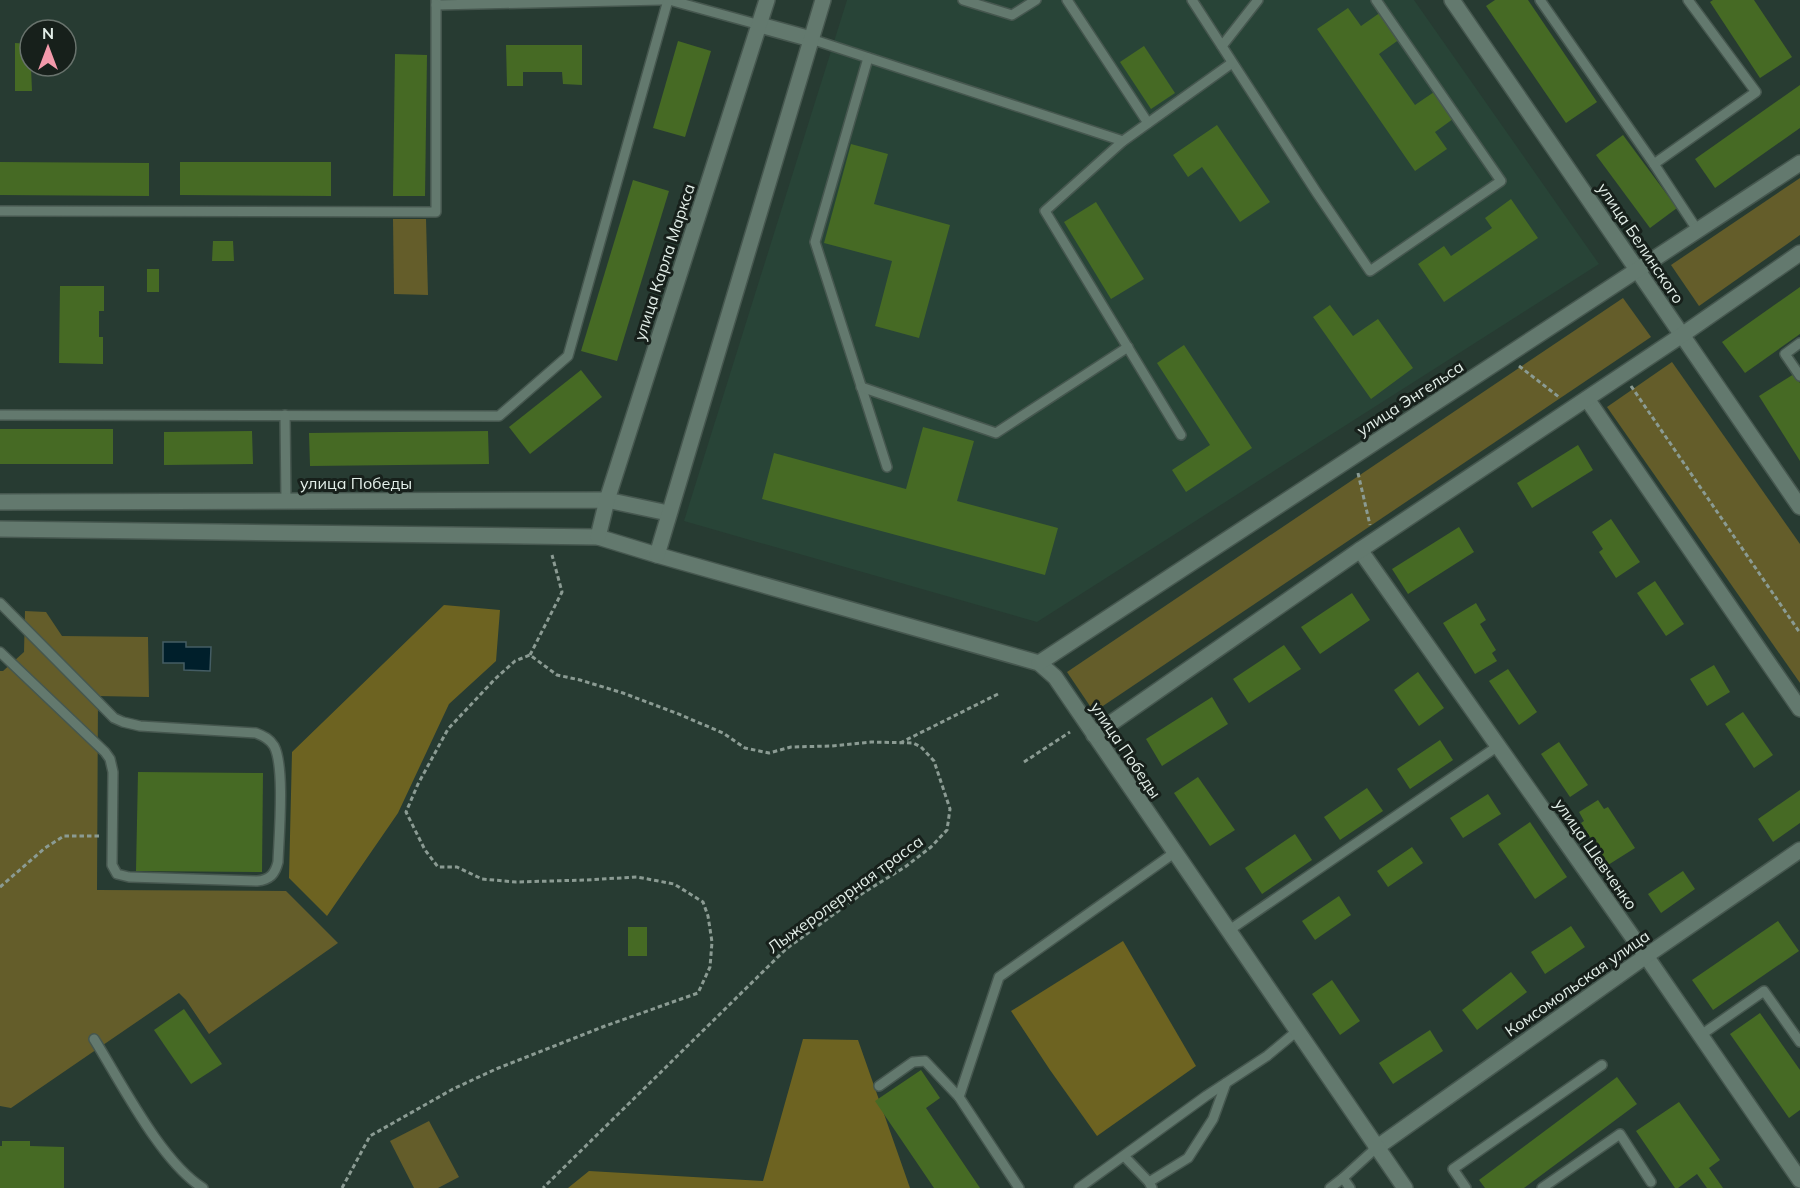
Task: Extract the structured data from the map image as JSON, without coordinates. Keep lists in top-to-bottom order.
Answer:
{
  "streets": {
    "street": [
      "улица Белинского",
      "улица Карла Маркса",
      "улица Энгельса",
      "улица Победы",
      "улица Шевченко",
      "Комсомольская улица"
    ],
    "path": ["Лыжеролеррная трасса"]
  },
  "crossings": [
    ["улица Белинского", "улица Энгельса"],
    ["улица Карла Маркса", "улица Победы"],
    ["улица Энгельса", "улица Победы"],
    ["улица Победы", "Комсомольская улица"],
    ["улица Шевченко", "Комсомольская улица"]
  ],
  "north": "top"
}
